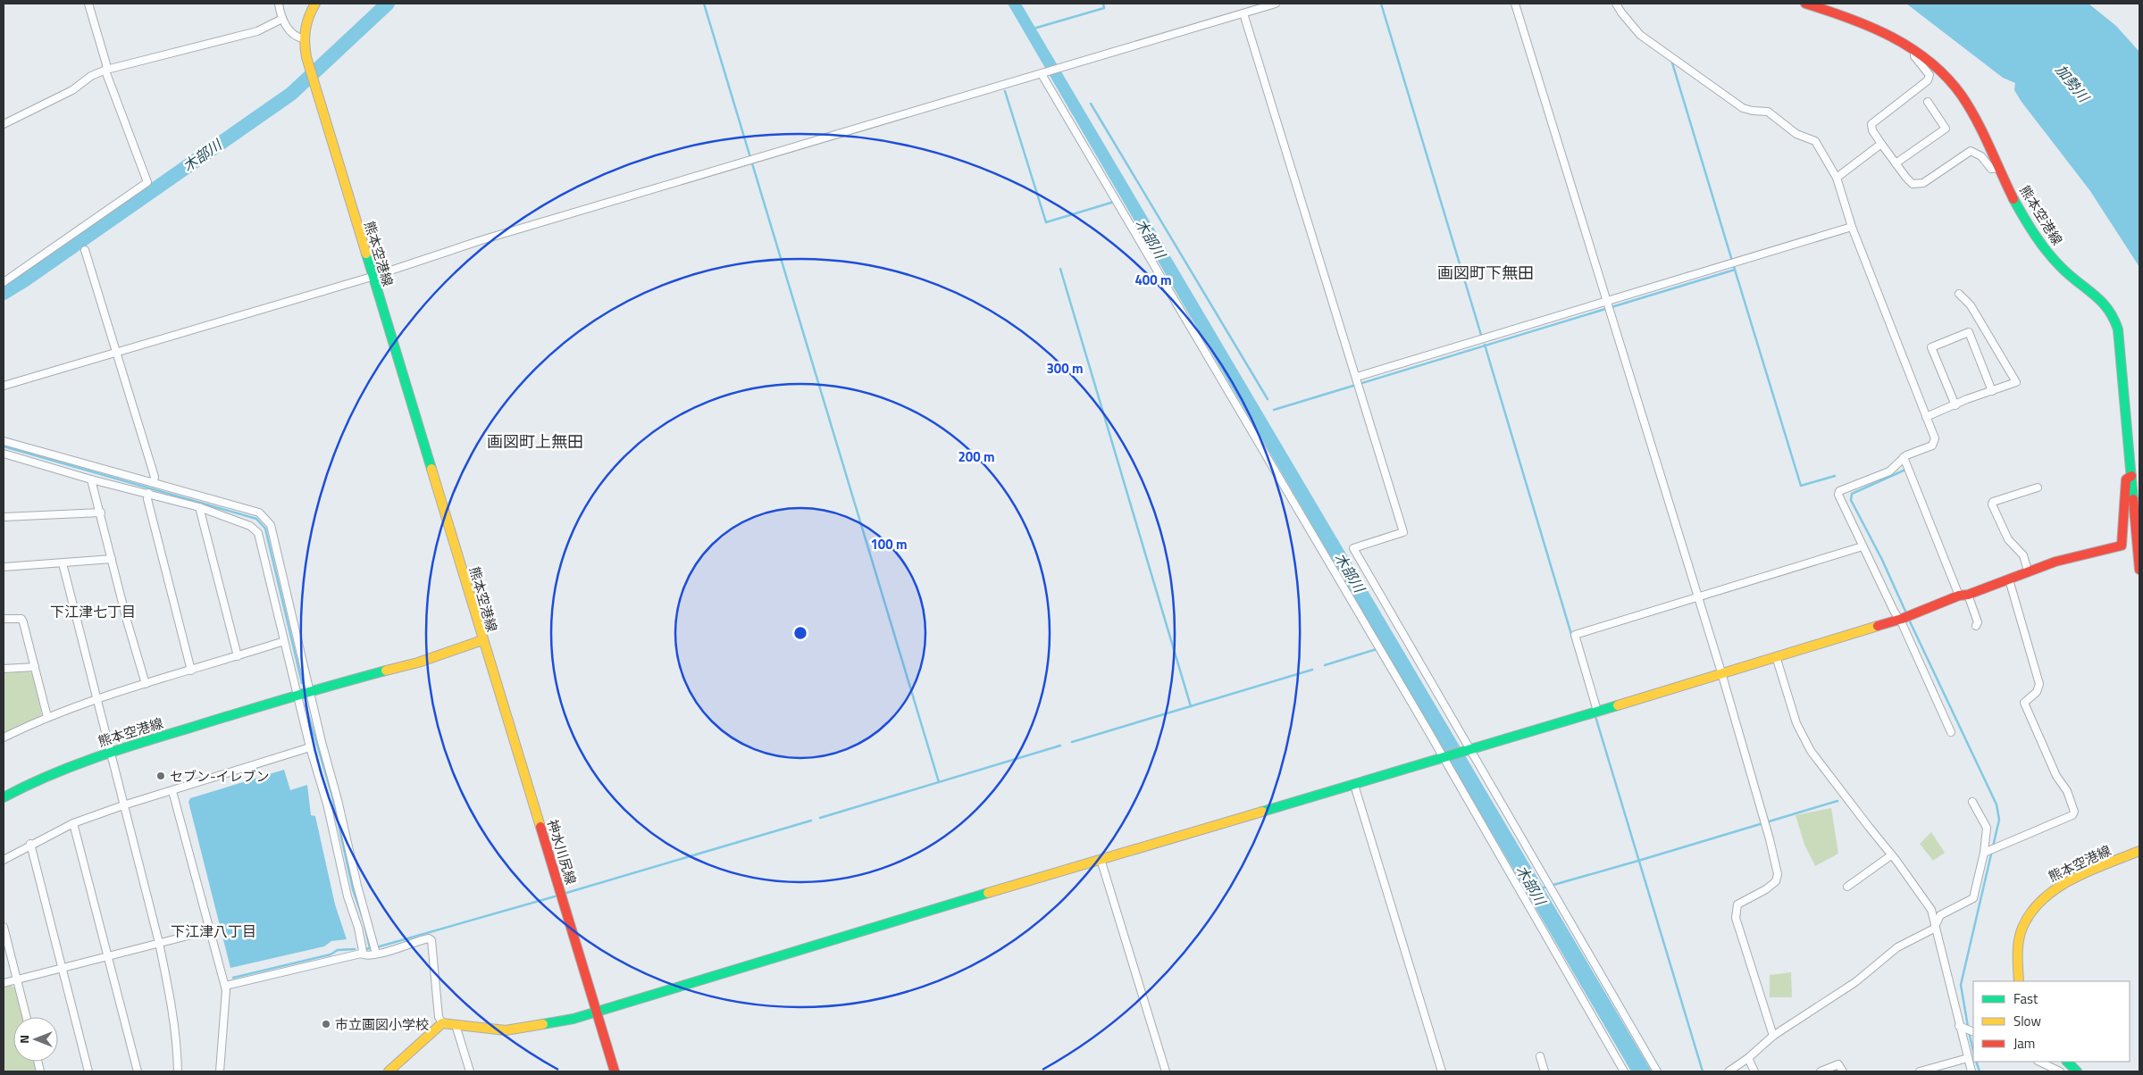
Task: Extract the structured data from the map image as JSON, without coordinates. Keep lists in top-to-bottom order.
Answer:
{
  "streets": {
    "main road": ["熊本空港線", "神水川尻線"]
  },
  "crossings": [
    ["熊本空港線", "神水川尻線"]
  ],
  "districts": [
    "画図町下無田",
    "画図町上無田",
    "下江津七丁目",
    "下江津八丁目"
  ],
  "water": ["加勢川", "木部川"],
  "places": ["セブン-イレブン", "市立画図小学校"],
  "legend": ["Fast", "Slow", "Jam"],
  "north": "left",
  "rings": [
    "400 m",
    "300 m",
    "200 m",
    "100 m"
  ]
}
